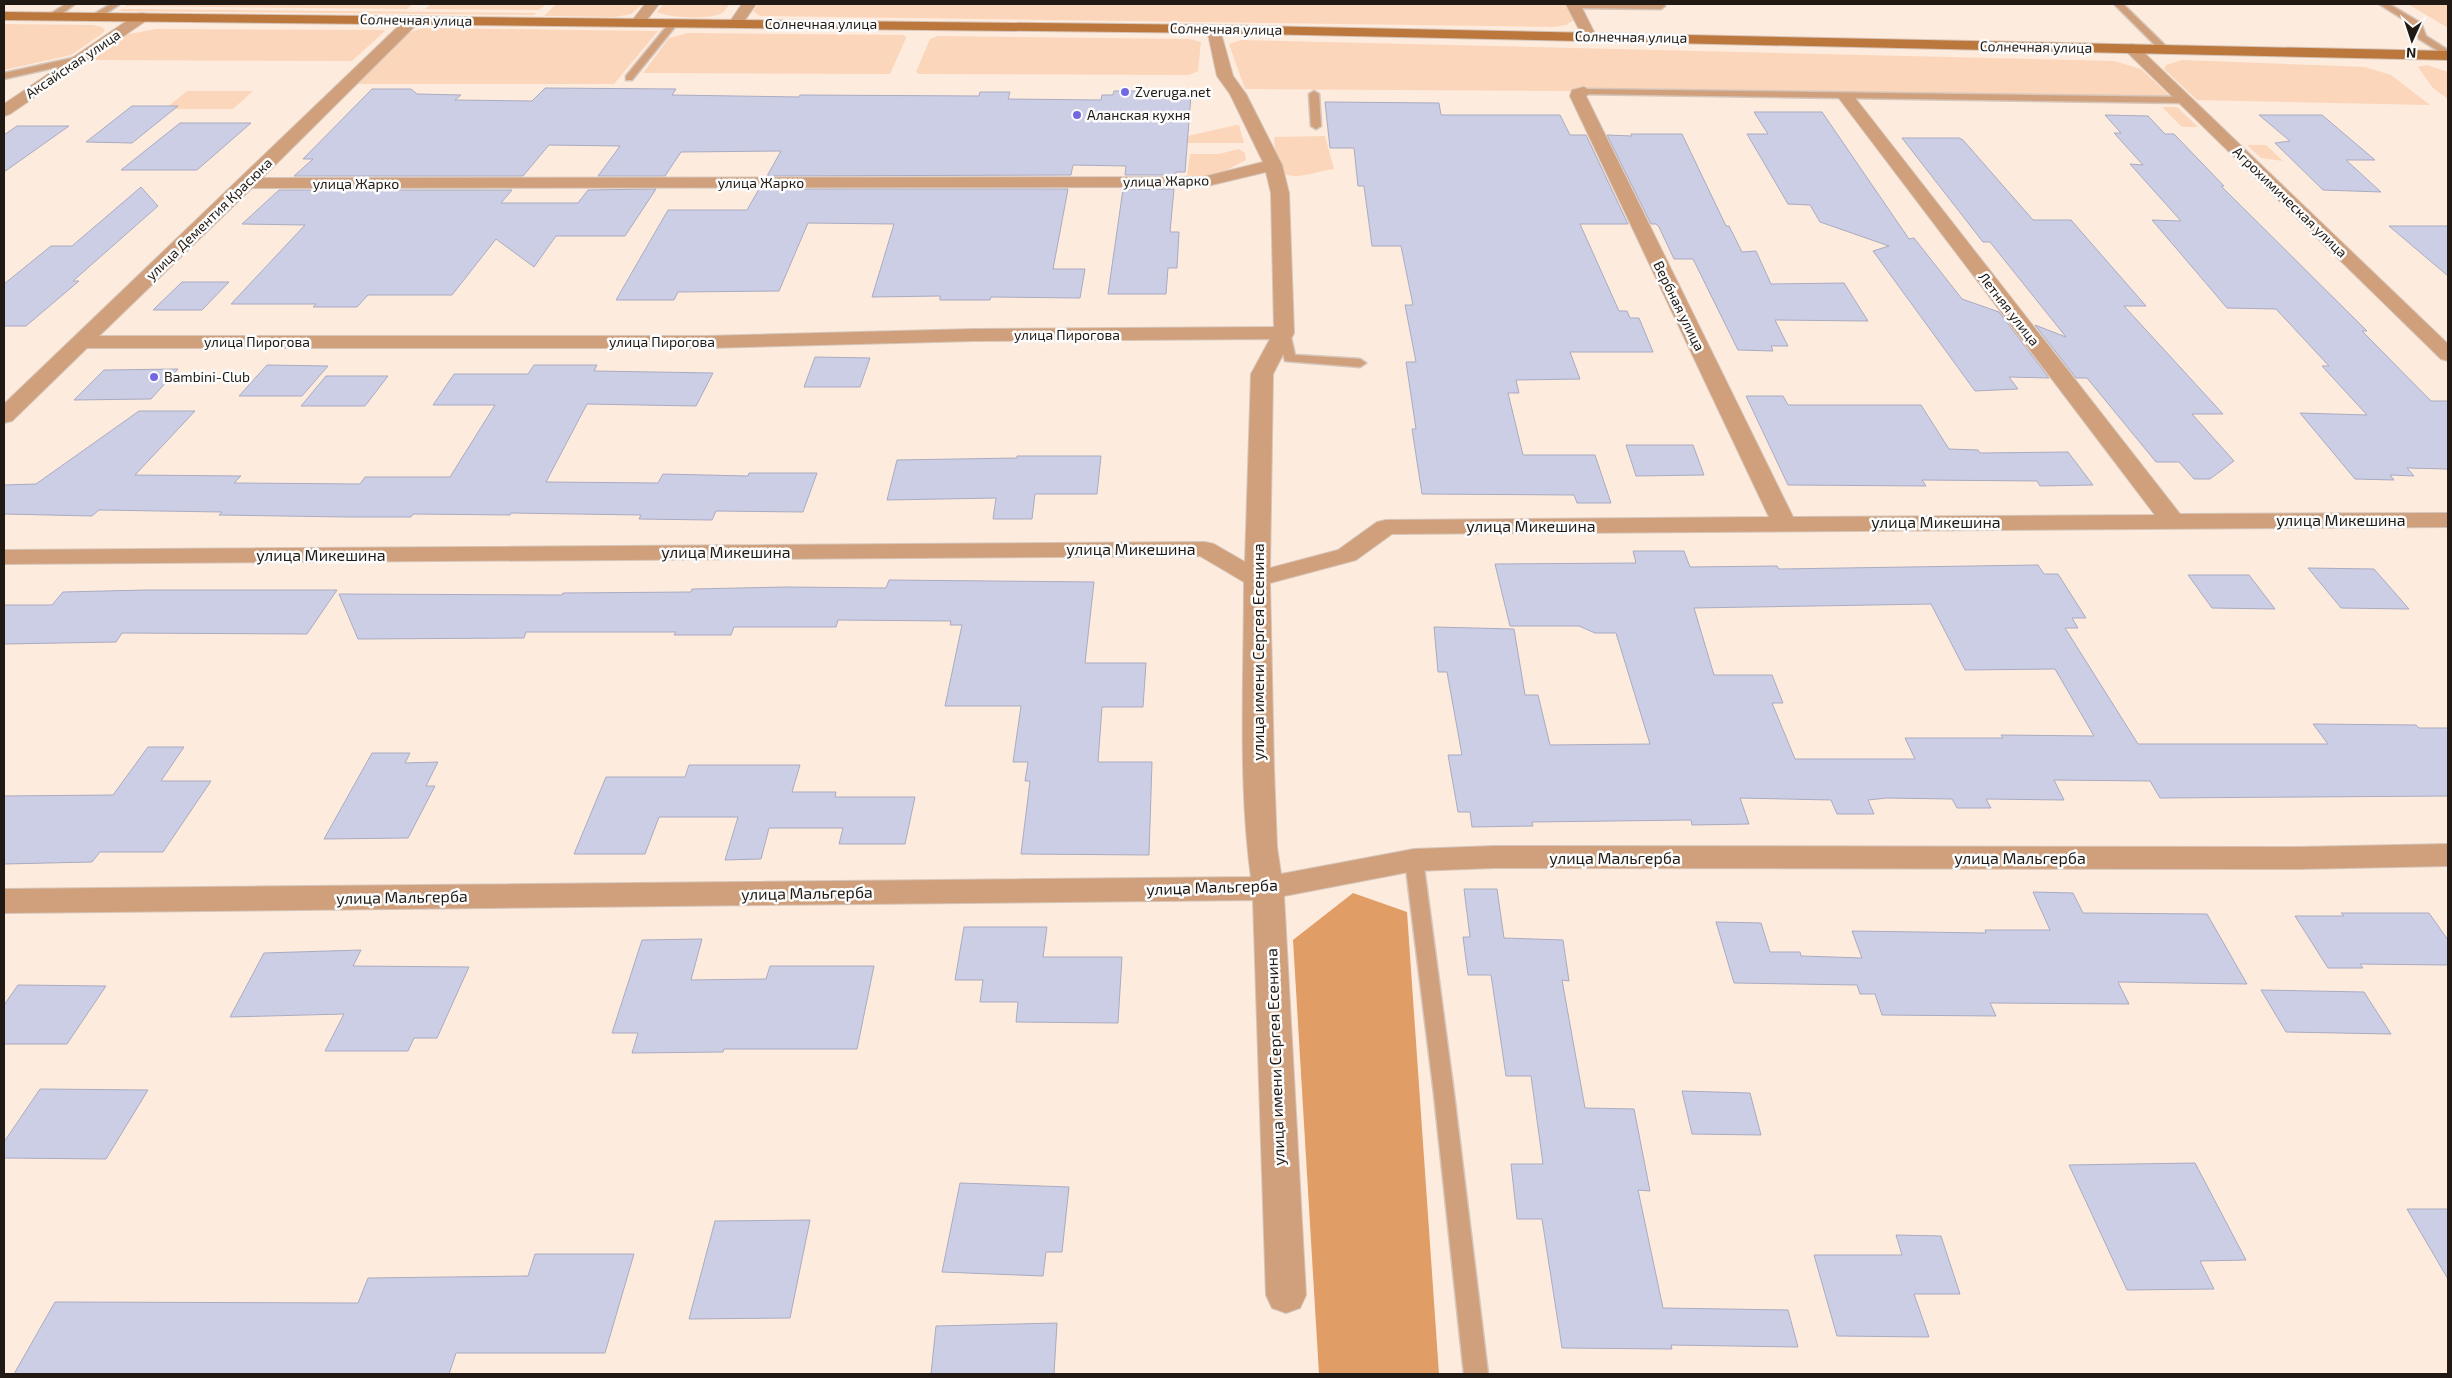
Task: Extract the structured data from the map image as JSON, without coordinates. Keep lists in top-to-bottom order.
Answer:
{
  "streets": {
    "main road": ["Солнечная улица"],
    "street": [
      "Аксайская улица",
      "улица Жарко",
      "Агрохимическая улица",
      "улица Дементия Красюка",
      "Вербная улица",
      "Летняя улица",
      "улица Пирогова",
      "улица Микешина",
      "улица имени Сергея Есенина",
      "улица Мальгерба"
    ]
  },
  "crossings": [
    ["Солнечная улица", "Аксайская улица"],
    ["Солнечная улица", "Агрохимическая улица"],
    ["Солнечная улица", "улица Дементия Красюка"],
    ["Солнечная улица", "улица имени Сергея Есенина"],
    ["улица Жарко", "улица Дементия Красюка"],
    ["улица Жарко", "улица имени Сергея Есенина"],
    ["улица Дементия Красюка", "улица Пирогова"],
    ["Вербная улица", "улица Микешина"],
    ["Летняя улица", "улица Микешина"],
    ["улица Пирогова", "улица имени Сергея Есенина"],
    ["улица Микешина", "улица имени Сергея Есенина"],
    ["улица имени Сергея Есенина", "улица Мальгерба"]
  ],
  "places": ["Zveruga.net", "Аланская кухня", "Bambini-Club"],
  "north": "bottom"
}
